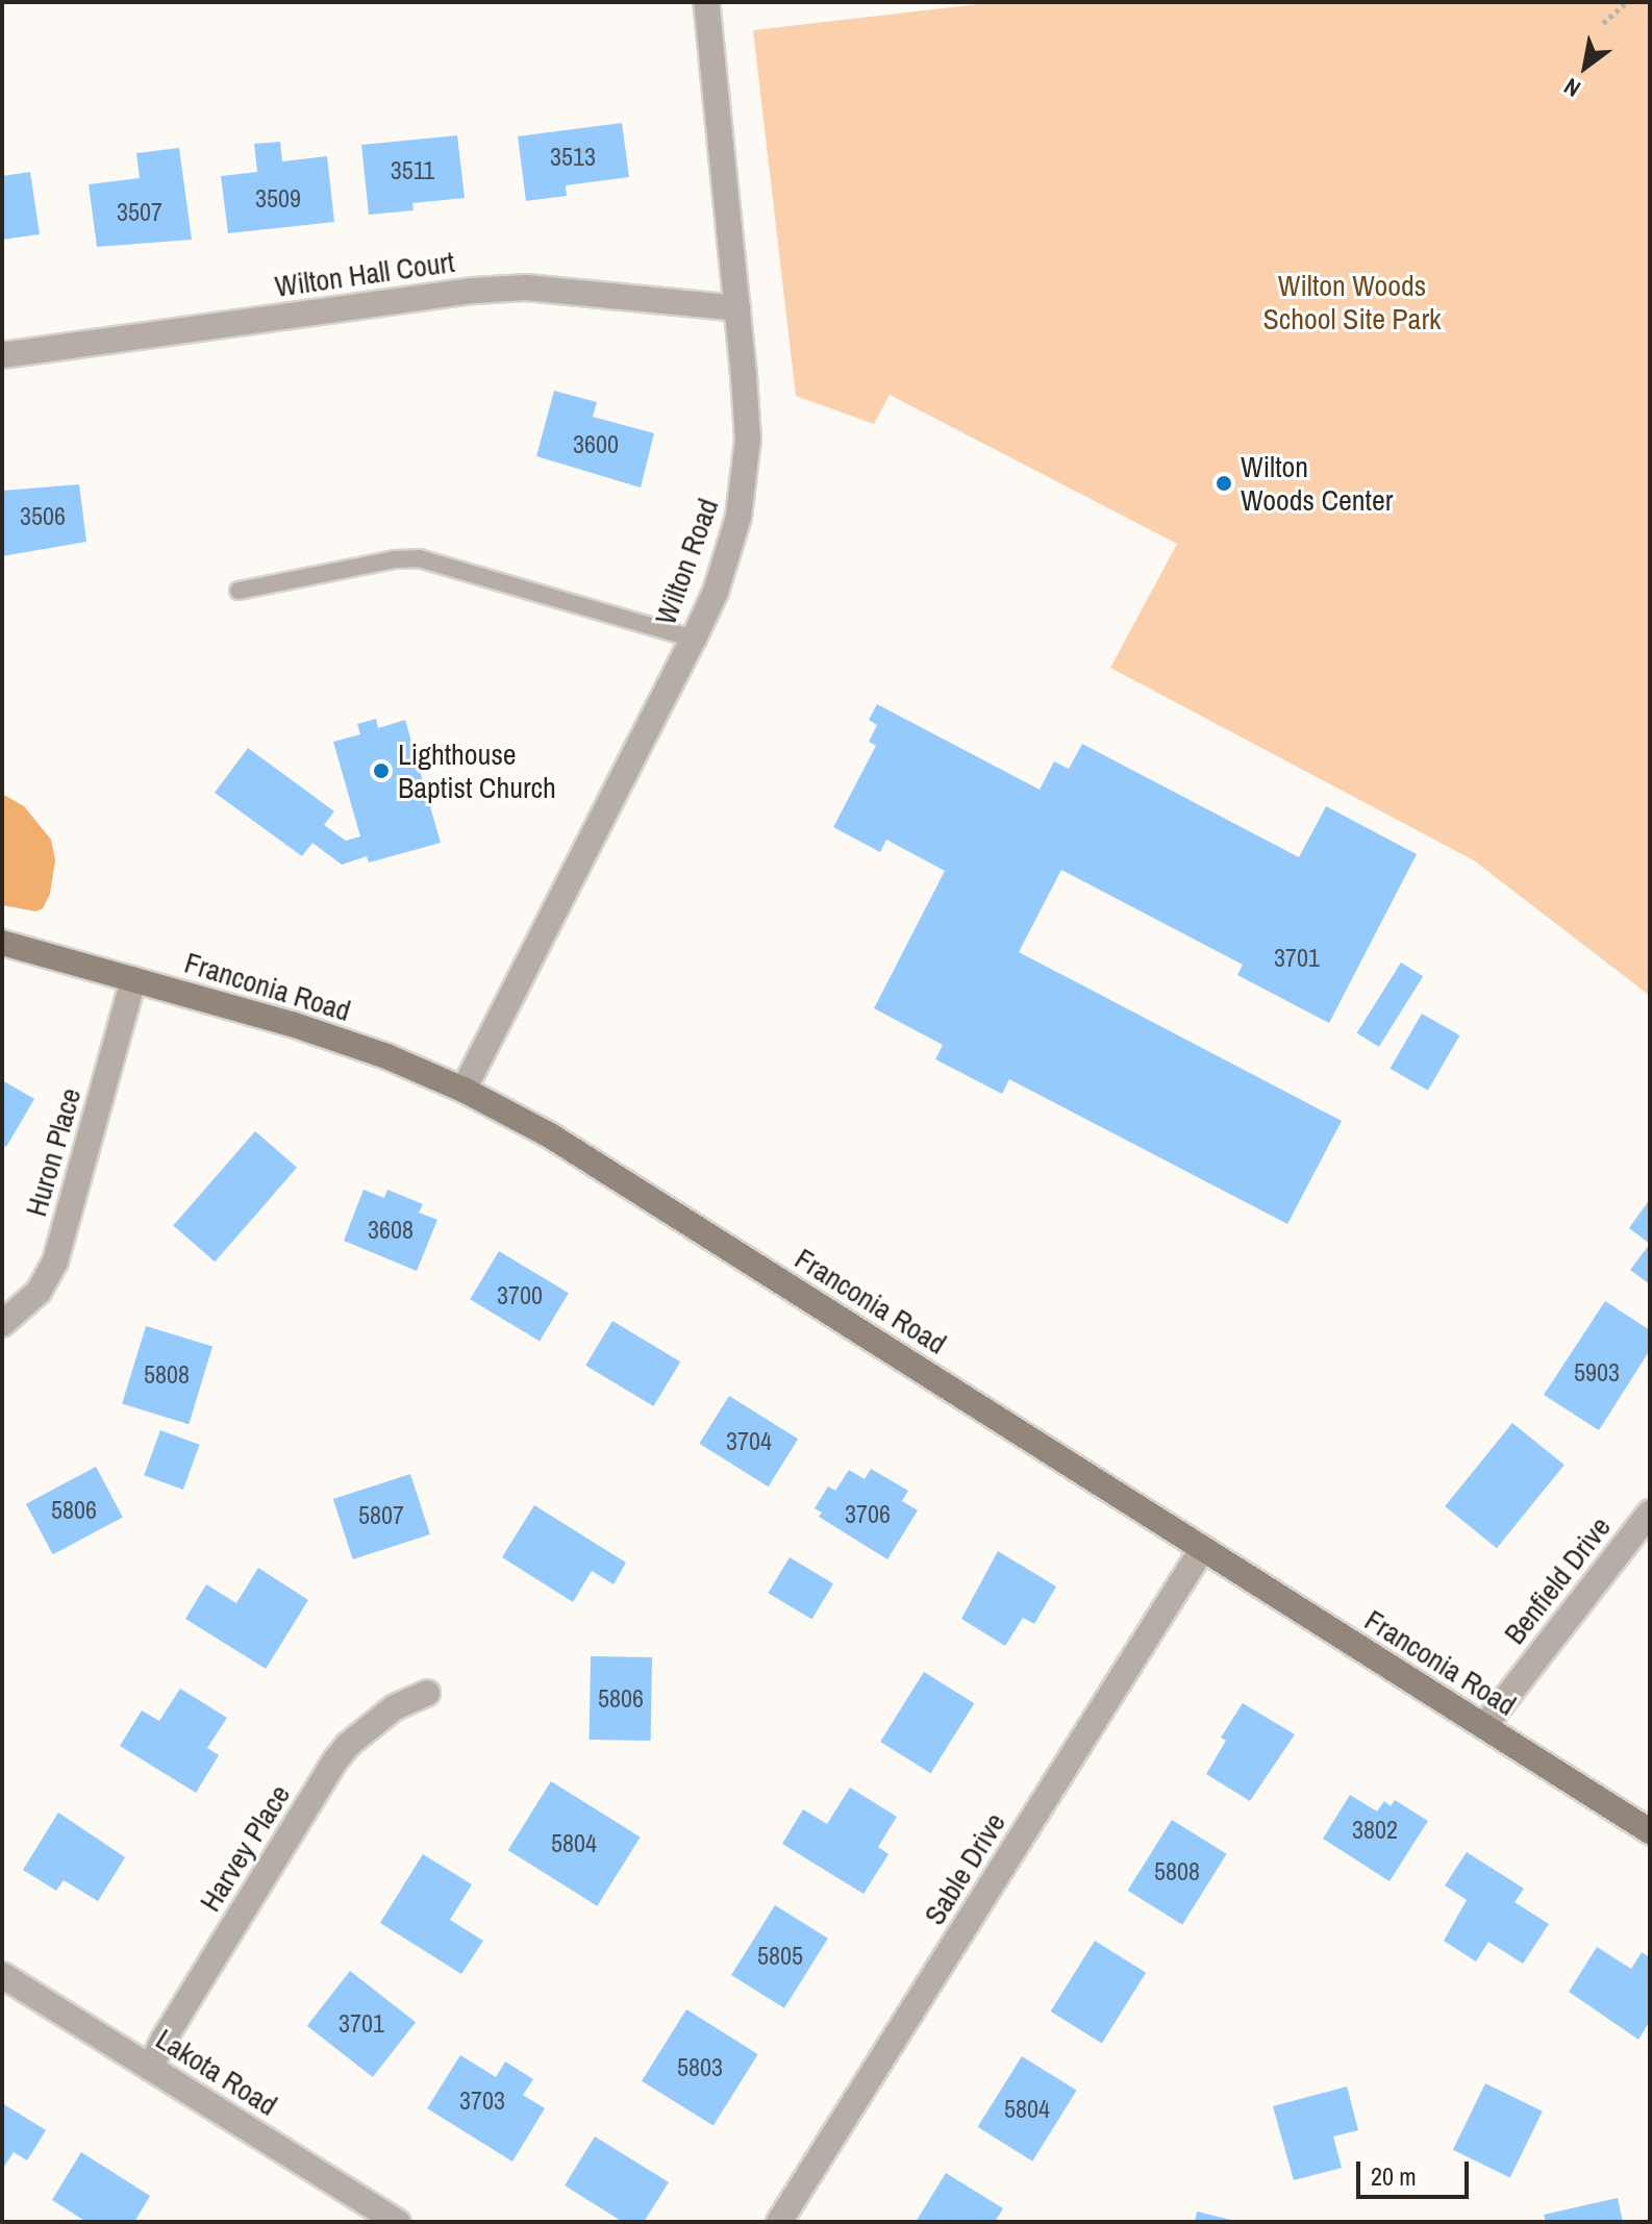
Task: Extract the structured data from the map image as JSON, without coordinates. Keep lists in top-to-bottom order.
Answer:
{
  "streets": {
    "main road": ["Franconia Road"],
    "street": [
      "Wilton Hall Court",
      "Wilton Road",
      "Huron Place",
      "Benfield Drive",
      "Harvey Place",
      "Sable Drive",
      "Lakota Road"
    ]
  },
  "crossings": [
    ["Wilton Hall Court", "Wilton Road"],
    ["Wilton Road", "Franconia Road"],
    ["Franconia Road", "Huron Place"],
    ["Franconia Road", "Benfield Drive"],
    ["Franconia Road", "Sable Drive"],
    ["Harvey Place", "Lakota Road"]
  ],
  "parks": ["Wilton Woods School Site Park"],
  "places": ["Wilton Woods Center", "Lighthouse Baptist Church"],
  "house_numbers": [
    "3513",
    "3511",
    "3509",
    "3507",
    "3600",
    "3506",
    "3701",
    "3608",
    "3700",
    "5903",
    "5808",
    "3704",
    "5806",
    "3706",
    "5807",
    "5806",
    "3802",
    "5804",
    "5808",
    "5805",
    "3701",
    "5803",
    "3703",
    "5804"
  ],
  "scale_bar": "20 m",
  "north": "bottom left"
}
